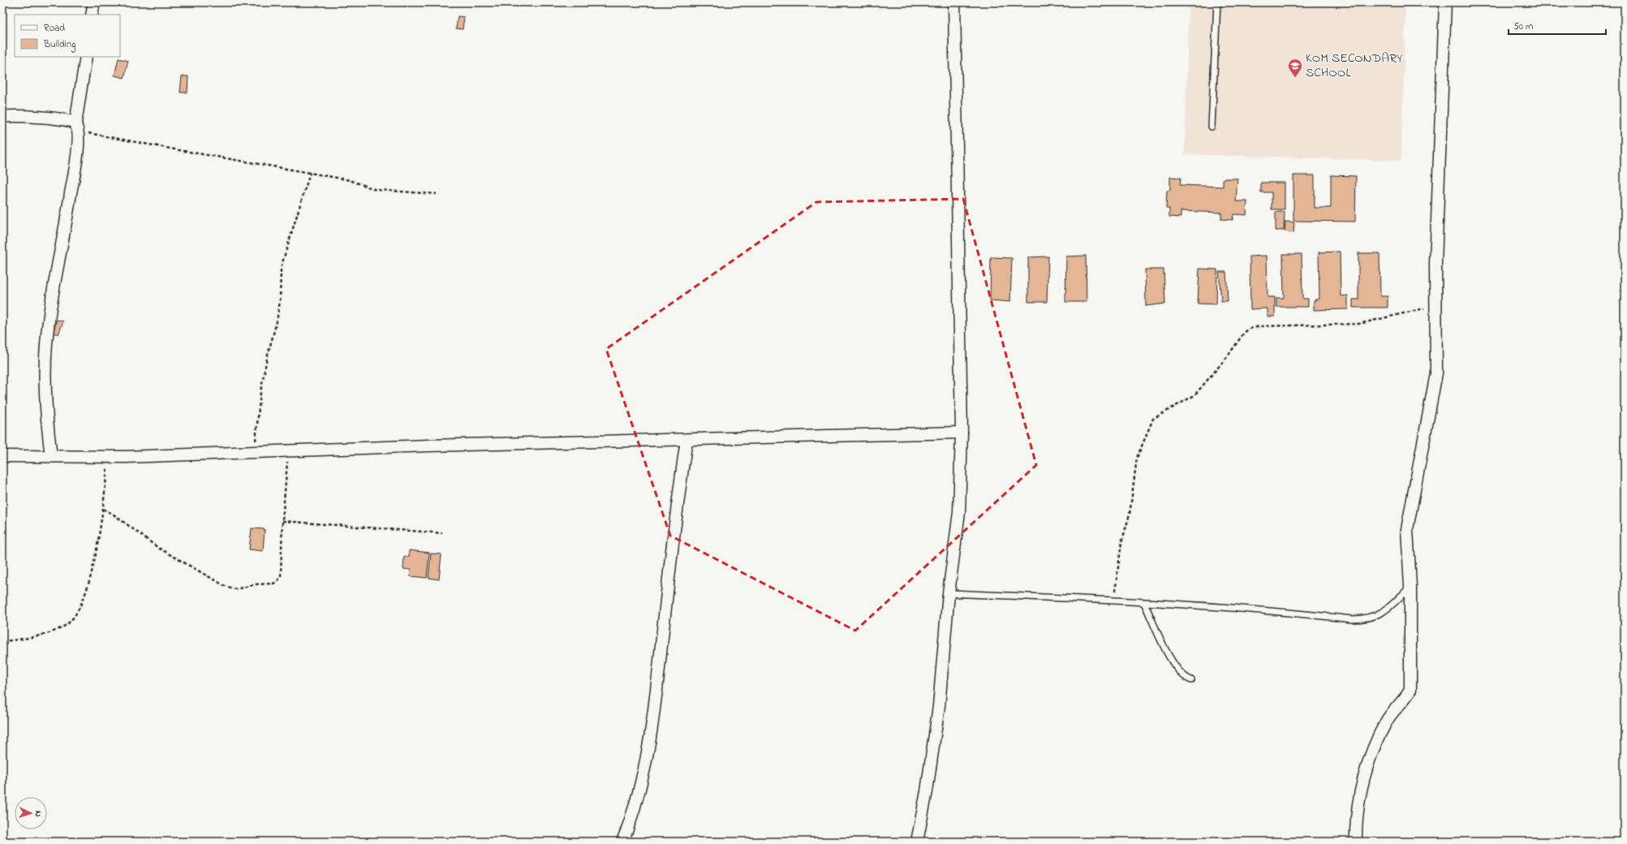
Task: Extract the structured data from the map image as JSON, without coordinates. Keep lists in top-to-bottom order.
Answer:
{
  "places": {
    "school or university": ["KOM SECONDARY SCHOOL"]
  },
  "legend": ["Road", "Building"],
  "scale_bar": "50 m",
  "north": "right"
}
